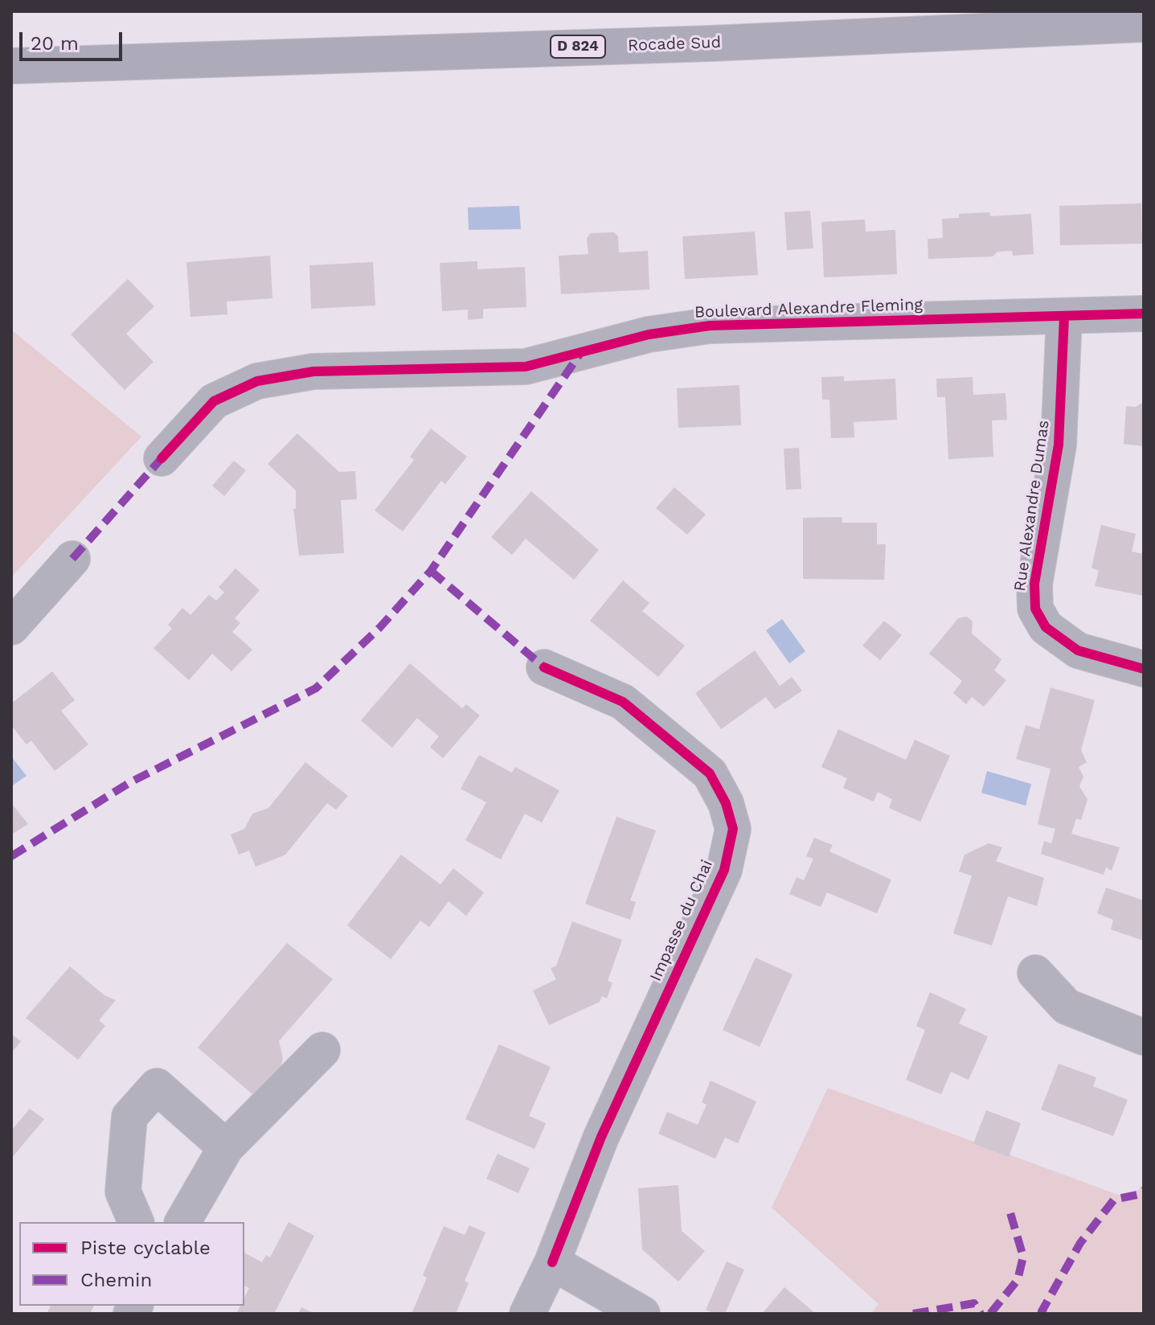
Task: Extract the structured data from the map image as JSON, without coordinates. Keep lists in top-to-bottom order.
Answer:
{
  "streets": {
    "main road": ["Rocade Sud", "D 824"],
    "street": ["Boulevard Alexandre Fleming", "Rue Alexandre Dumas", "Impasse du Chai"]
  },
  "crossings": [
    ["Boulevard Alexandre Fleming", "Rue Alexandre Dumas"]
  ],
  "legend": ["Piste cyclable", "Chemin"],
  "scale_bar": "20 m"
}
